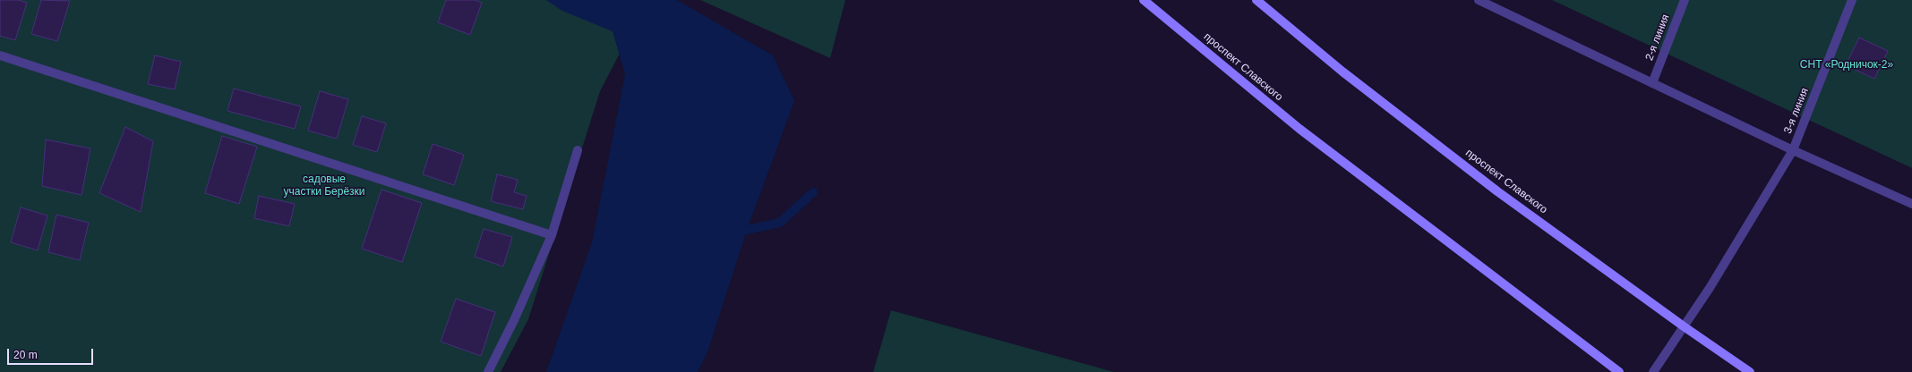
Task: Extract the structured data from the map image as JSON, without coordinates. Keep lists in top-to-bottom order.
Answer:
{
  "streets": {
    "main road": ["проспект Славского"],
    "street": ["2-я линия", "3-я линия"]
  },
  "crossings": [
    ["проспект Славского", "3-я линия"]
  ],
  "parks": ["СНТ «Родничок-2»", "садовые участки Берёзки"],
  "scale_bar": "20 m"
}
